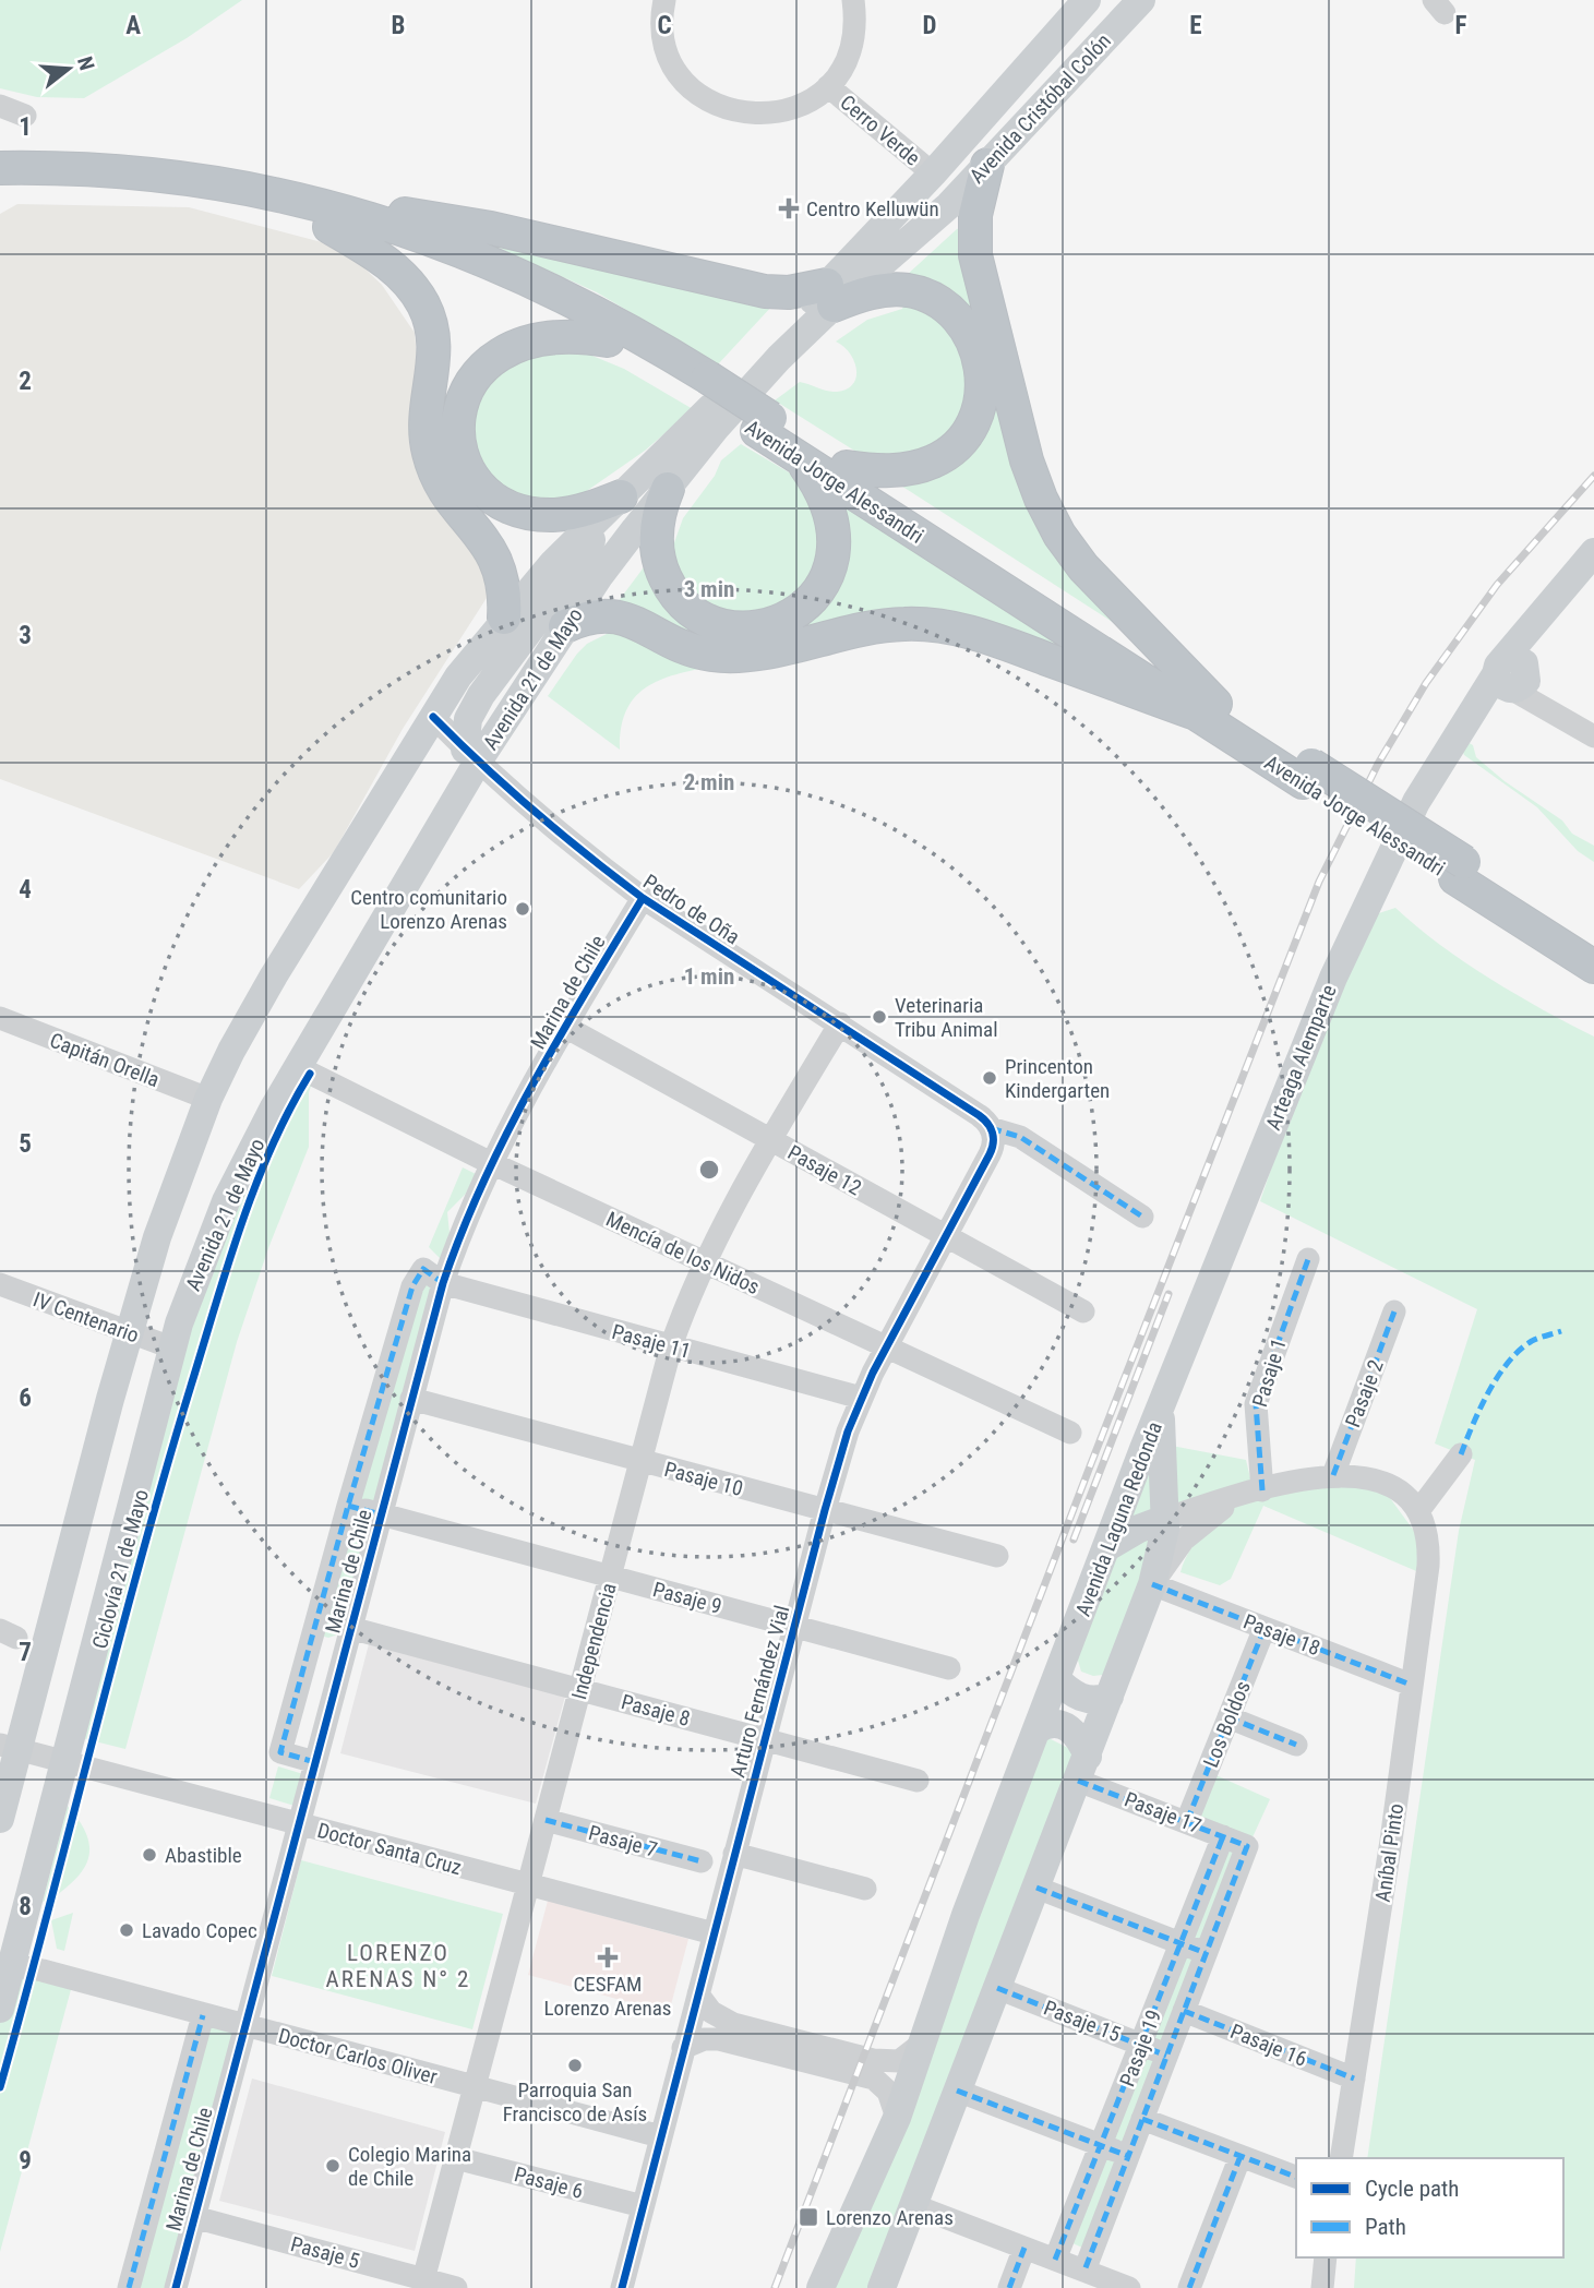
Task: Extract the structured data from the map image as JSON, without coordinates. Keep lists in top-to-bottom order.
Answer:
{
  "streets": {
    "highway": ["Avenida Jorge Alessandri"],
    "main road": [
      "Avenida Cristóbal Colón",
      "Avenida 21 de Mayo",
      "Arteaga Alemparte",
      "Avenida Laguna Redonda"
    ],
    "street": [
      "Cerro Verde",
      "Pedro de Oña",
      "Marina de Chile",
      "Capitán Orella",
      "Pasaje 12",
      "Mencía de los Nidos",
      "IV Centenario",
      "Pasaje 11",
      "Pasaje 1",
      "Pasaje 2",
      "Pasaje 10",
      "Pasaje 9",
      "Pasaje 18",
      "Independencia",
      "Arturo Fernández Vial",
      "Pasaje 8",
      "Los Boldos",
      "Pasaje 17",
      "Pasaje 7",
      "Doctor Santa Cruz",
      "Aníbal Pinto",
      "Pasaje 15",
      "Pasaje 16",
      "Pasaje 19",
      "Doctor Carlos Oliver",
      "Pasaje 6",
      "Pasaje 5"
    ],
    "cycle path": ["Ciclovía 21 de Mayo"]
  },
  "crossings": [
    ["Avenida Cristóbal Colón", "Cerro Verde"],
    ["Avenida Cristóbal Colón", "Avenida 21 de Mayo"],
    ["Avenida 21 de Mayo", "Pedro de Oña"],
    ["Avenida 21 de Mayo", "Mencía de los Nidos"],
    ["Avenida 21 de Mayo", "IV Centenario"],
    ["Avenida 21 de Mayo", "Doctor Santa Cruz"],
    ["Avenida 21 de Mayo", "Doctor Carlos Oliver"],
    ["Pedro de Oña", "Marina de Chile"],
    ["Pedro de Oña", "Independencia"],
    ["Pedro de Oña", "Arturo Fernández Vial"],
    ["Marina de Chile", "Pasaje 12"],
    ["Marina de Chile", "Mencía de los Nidos"],
    ["Marina de Chile", "Pasaje 11"],
    ["Marina de Chile", "Pasaje 10"],
    ["Marina de Chile", "Pasaje 9"],
    ["Marina de Chile", "Pasaje 8"],
    ["Marina de Chile", "Doctor Santa Cruz"],
    ["Marina de Chile", "Doctor Carlos Oliver"],
    ["Marina de Chile", "Pasaje 5"],
    ["Arteaga Alemparte", "Avenida Laguna Redonda"],
    ["Pasaje 12", "Independencia"],
    ["Pasaje 12", "Arturo Fernández Vial"],
    ["Mencía de los Nidos", "Independencia"],
    ["Mencía de los Nidos", "Arturo Fernández Vial"],
    ["Pasaje 11", "Independencia"],
    ["Pasaje 11", "Arturo Fernández Vial"],
    ["Pasaje 10", "Independencia"],
    ["Pasaje 10", "Arturo Fernández Vial"],
    ["Avenida Laguna Redonda", "Pasaje 18"],
    ["Avenida Laguna Redonda", "Pasaje 17"],
    ["Avenida Laguna Redonda", "Pasaje 15"],
    ["Pasaje 9", "Independencia"],
    ["Pasaje 9", "Arturo Fernández Vial"],
    ["Pasaje 18", "Los Boldos"],
    ["Pasaje 18", "Aníbal Pinto"],
    ["Independencia", "Pasaje 8"],
    ["Independencia", "Pasaje 7"],
    ["Independencia", "Doctor Santa Cruz"],
    ["Independencia", "Doctor Carlos Oliver"],
    ["Independencia", "Pasaje 6"],
    ["Independencia", "Pasaje 5"],
    ["Arturo Fernández Vial", "Pasaje 8"],
    ["Arturo Fernández Vial", "Doctor Santa Cruz"],
    ["Arturo Fernández Vial", "Doctor Carlos Oliver"],
    ["Arturo Fernández Vial", "Pasaje 6"],
    ["Los Boldos", "Pasaje 17"],
    ["Pasaje 17", "Pasaje 19"],
    ["Aníbal Pinto", "Pasaje 16"],
    ["Pasaje 15", "Pasaje 19"],
    ["Pasaje 16", "Pasaje 19"]
  ],
  "districts": ["LORENZO ARENAS N° 2"],
  "places": {
    "health": ["Centro Kelluwün", "CESFAM Lorenzo Arenas"],
    "other": [
      "Centro comunitario Lorenzo Arenas",
      "Veterinaria Tribu Animal",
      "Princenton Kindergarten",
      "Abastible",
      "Lavado Copec",
      "Parroquia San Francisco de Asís",
      "Colegio Marina de Chile"
    ],
    "transit": ["Lorenzo Arenas"]
  },
  "legend": ["Cycle path", "Path"],
  "north": "right",
  "grid": {
    "columns": [
      "A",
      "B",
      "C",
      "D",
      "E",
      "F"
    ],
    "rows": [
      "1",
      "2",
      "3",
      "4",
      "5",
      "6",
      "7",
      "8",
      "9"
    ]
  },
  "rings": ["3 min", "2 min", "1 min"]
}
